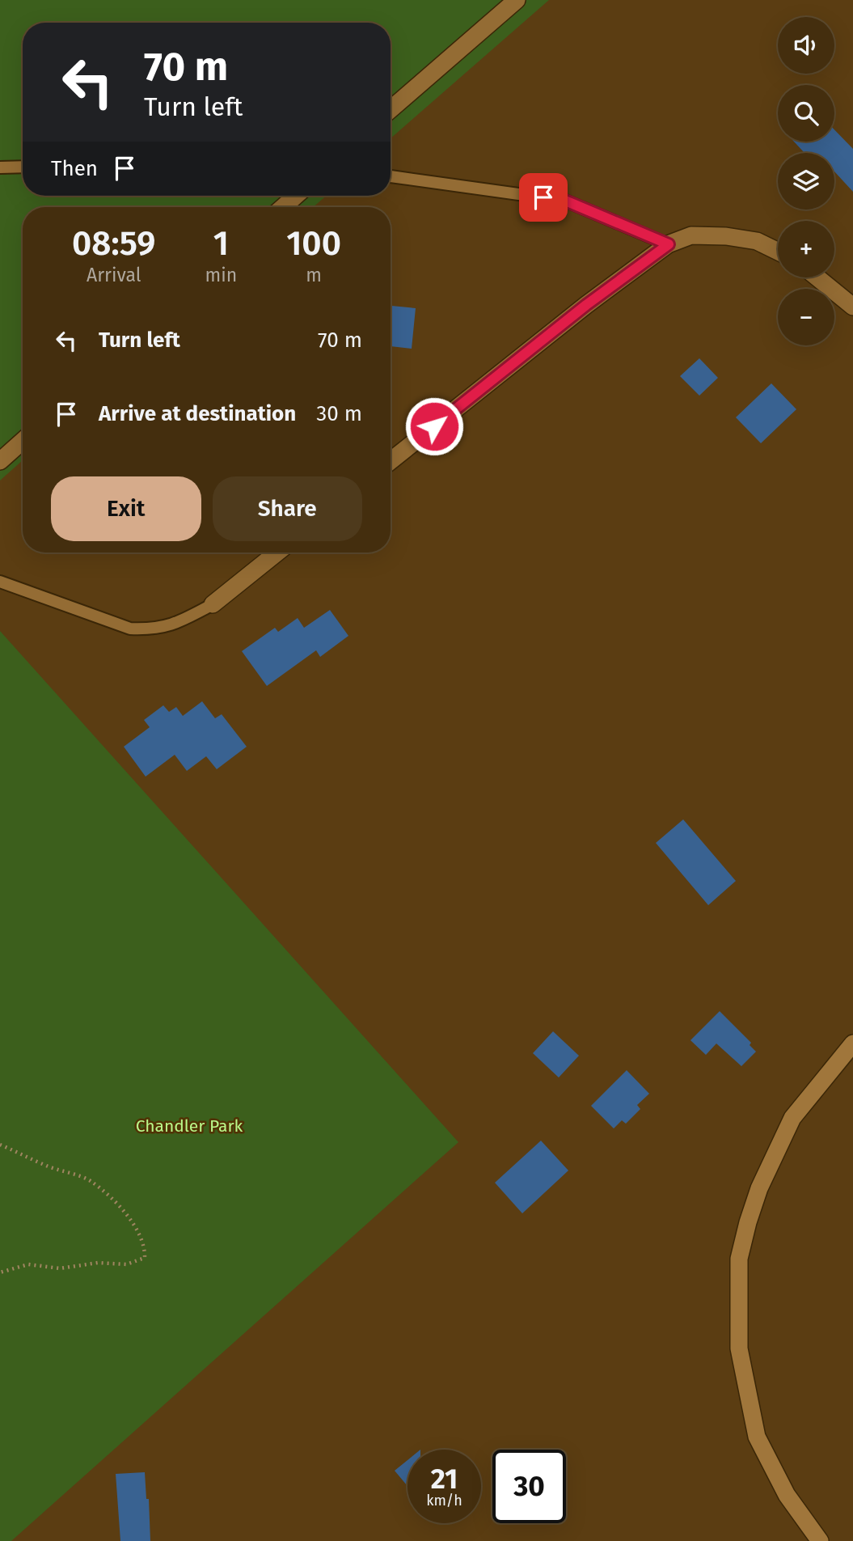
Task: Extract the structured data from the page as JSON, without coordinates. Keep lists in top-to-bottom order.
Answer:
{
  "parks": ["Chandler Park"],
  "page": {
    "map_buttons": ["+", "−"],
    "turn": ["70 m", "Turn left"],
    "then": "Then",
    "eta": [
      "08:59",
      "Arrival",
      "1",
      "min",
      "100",
      "m"
    ],
    "list": [
      {
        "name": "Turn left",
        "value": "70 m"
      },
      {
        "name": "Arrive at destination",
        "value": "30 m"
      }
    ],
    "buttons": ["Exit", "Share"],
    "speed": "21 km/h",
    "limit": "30"
  }
}
